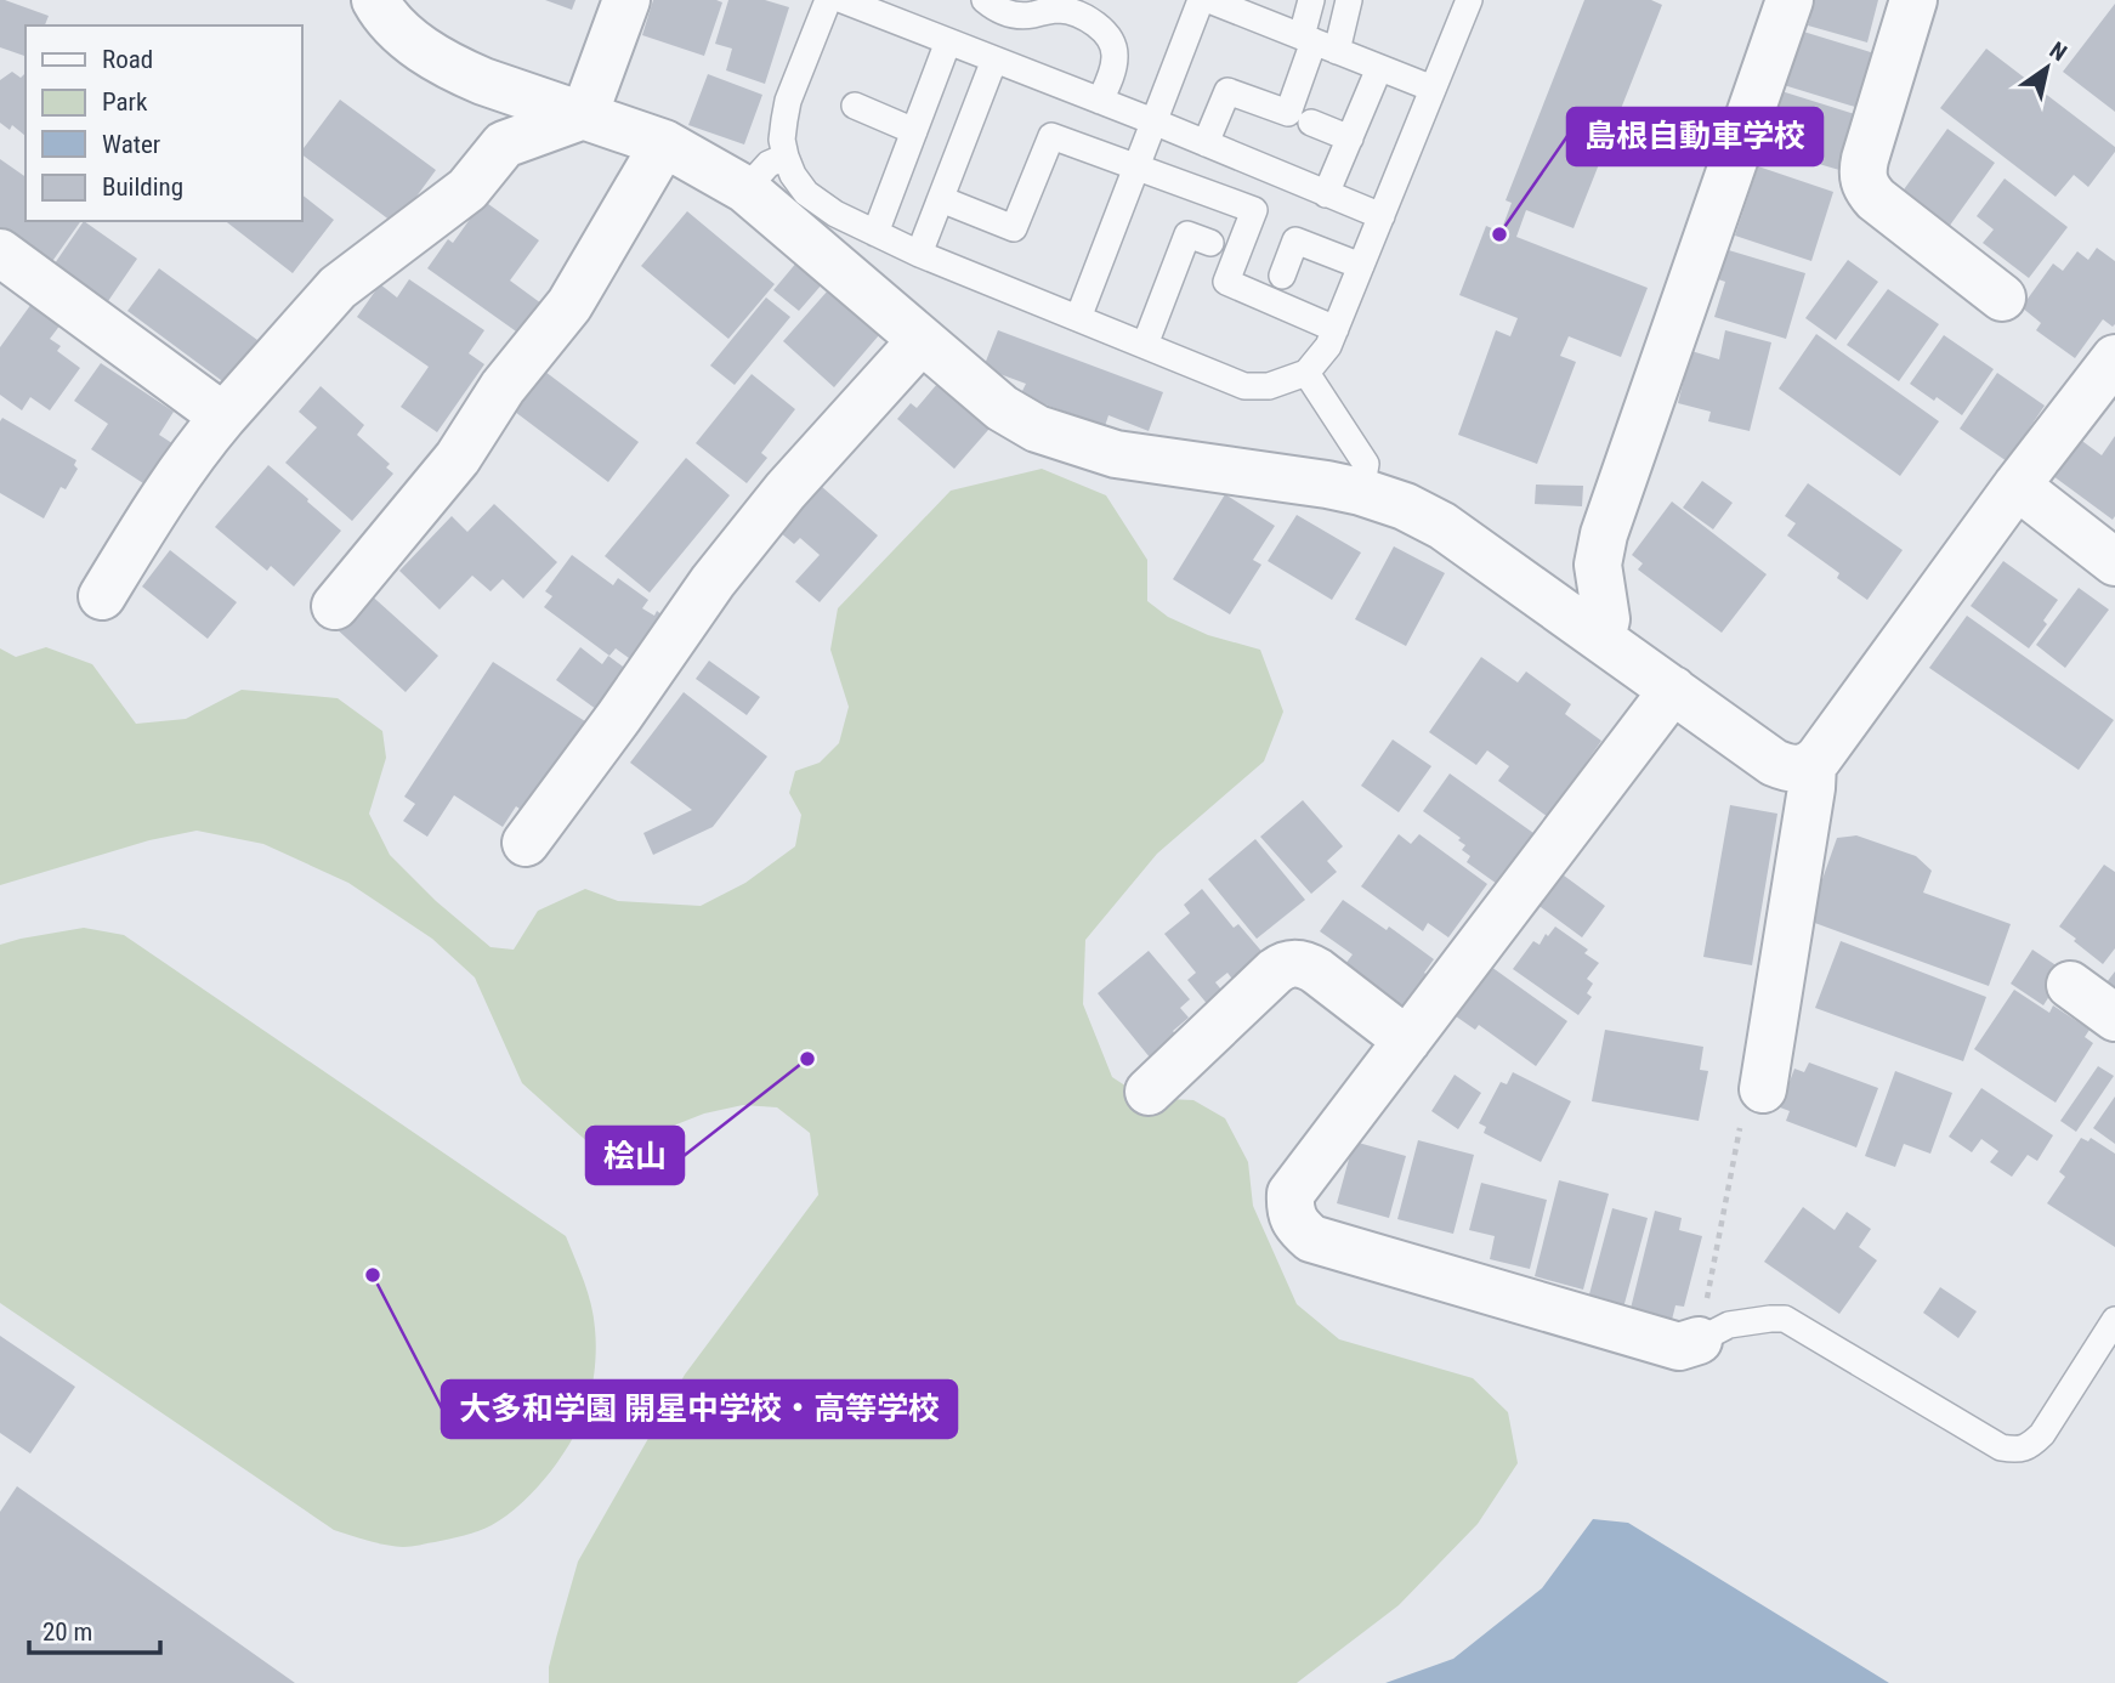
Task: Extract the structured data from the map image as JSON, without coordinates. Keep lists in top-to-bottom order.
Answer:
{
  "places": ["島根自動車学校", "桧山", "大多和学園 開星中学校・高等学校"],
  "legend": [
    "Road",
    "Park",
    "Water",
    "Building"
  ],
  "scale_bar": "20 m",
  "north": "top right"
}
